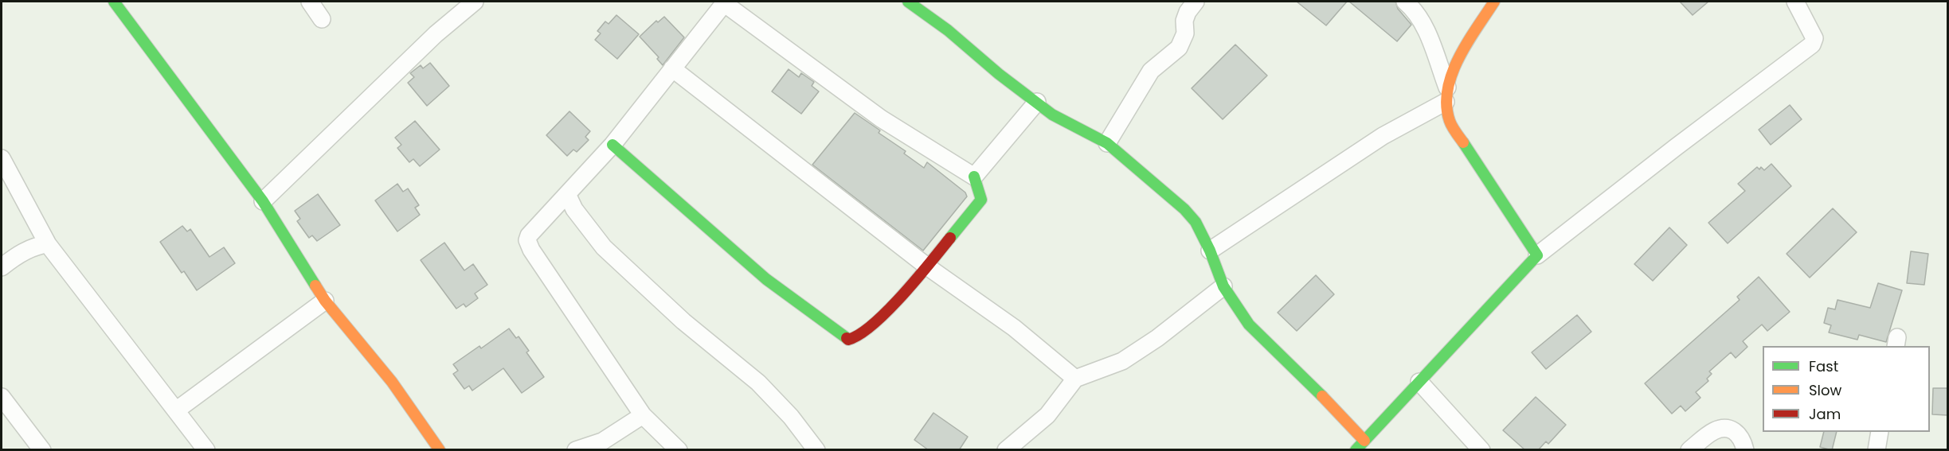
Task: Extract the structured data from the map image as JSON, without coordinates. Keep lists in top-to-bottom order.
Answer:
{
  "legend": ["Fast", "Slow", "Jam"]
}
